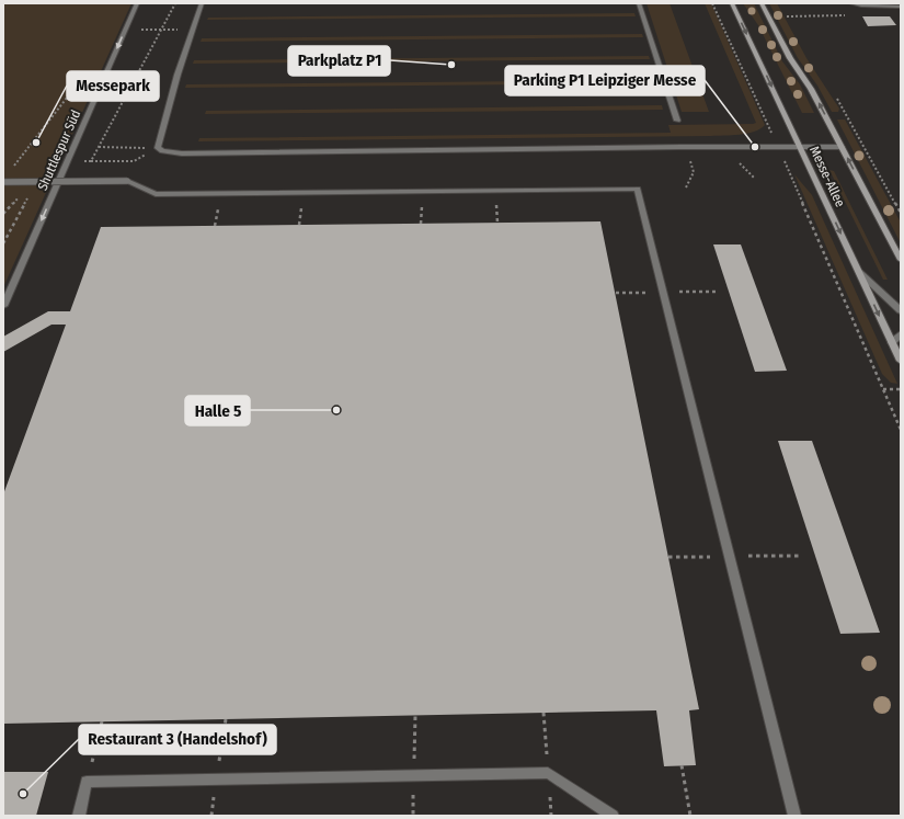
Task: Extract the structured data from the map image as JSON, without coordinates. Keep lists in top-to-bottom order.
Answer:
{
  "streets": {
    "main road": ["Messe-Allee"],
    "lane": ["Shuttlespur Süd"]
  },
  "places": [
    "Parkplatz P1",
    "Messepark",
    "Parking P1 Leipziger Messe",
    "Halle 5",
    "Restaurant 3 (Handelshof)"
  ]
}
